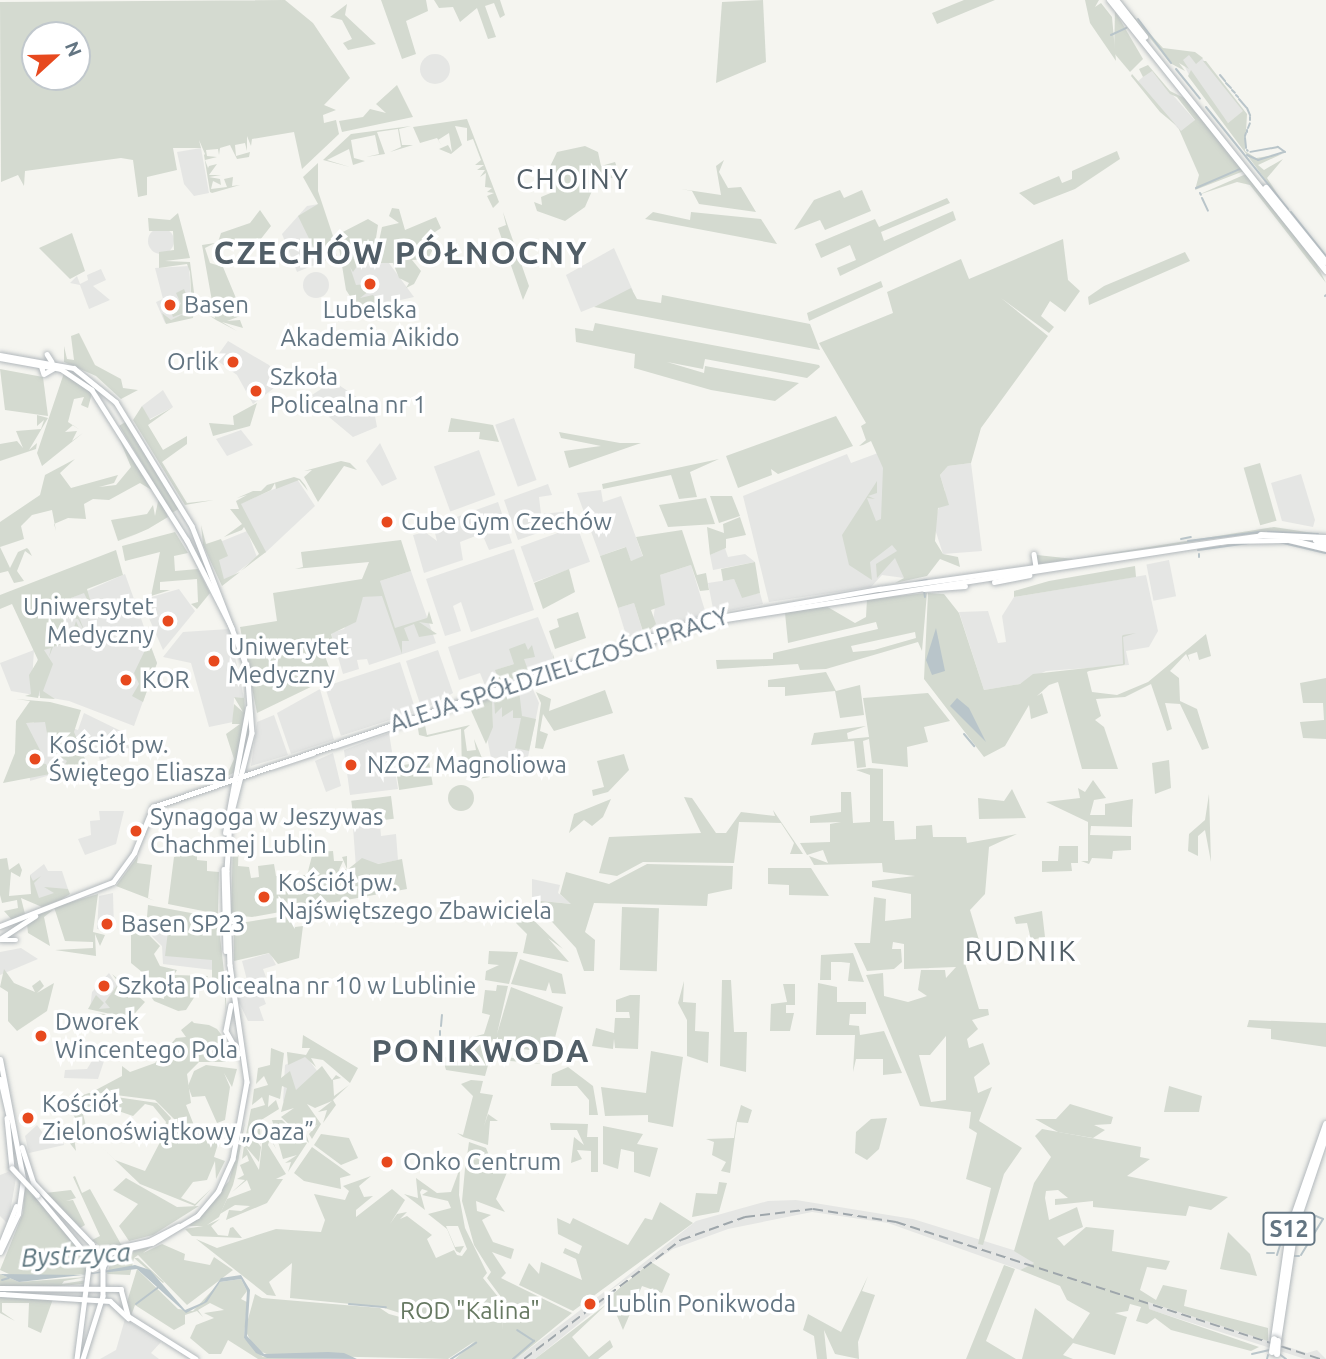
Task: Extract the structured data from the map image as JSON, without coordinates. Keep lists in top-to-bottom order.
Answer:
{
  "streets": {
    "highway": ["S12"],
    "main road": ["ALEJA SPÓŁDZIELCZOŚCI PRACY"]
  },
  "districts": [
    "CHOINY",
    "CZECHÓW PÓŁNOCNY",
    "RUDNIK",
    "PONIKWODA"
  ],
  "water": ["Bystrzyca"],
  "parks": ["ROD \"Kalina\""],
  "places": [
    "Lubelska Akademia Aikido",
    "Basen",
    "Orlik",
    "Szkoła Policealna nr 1",
    "Cube Gym Czechów",
    "Uniwersytet Medyczny",
    "Uniwerytet Medyczny",
    "KOR",
    "Kościół pw. Świętego Eliasza",
    "NZOZ Magnoliowa",
    "Synagoga w Jeszywas Chachmej Lublin",
    "Kościół pw. Najświętszego Zbawiciela",
    "Basen SP23",
    "Szkoła Policealna nr 10 w Lublinie",
    "Dworek Wincentego Pola",
    "Kościół Zielonoświątkowy „Oaza”",
    "Onko Centrum",
    "Lublin Ponikwoda"
  ],
  "north": "right"
}
